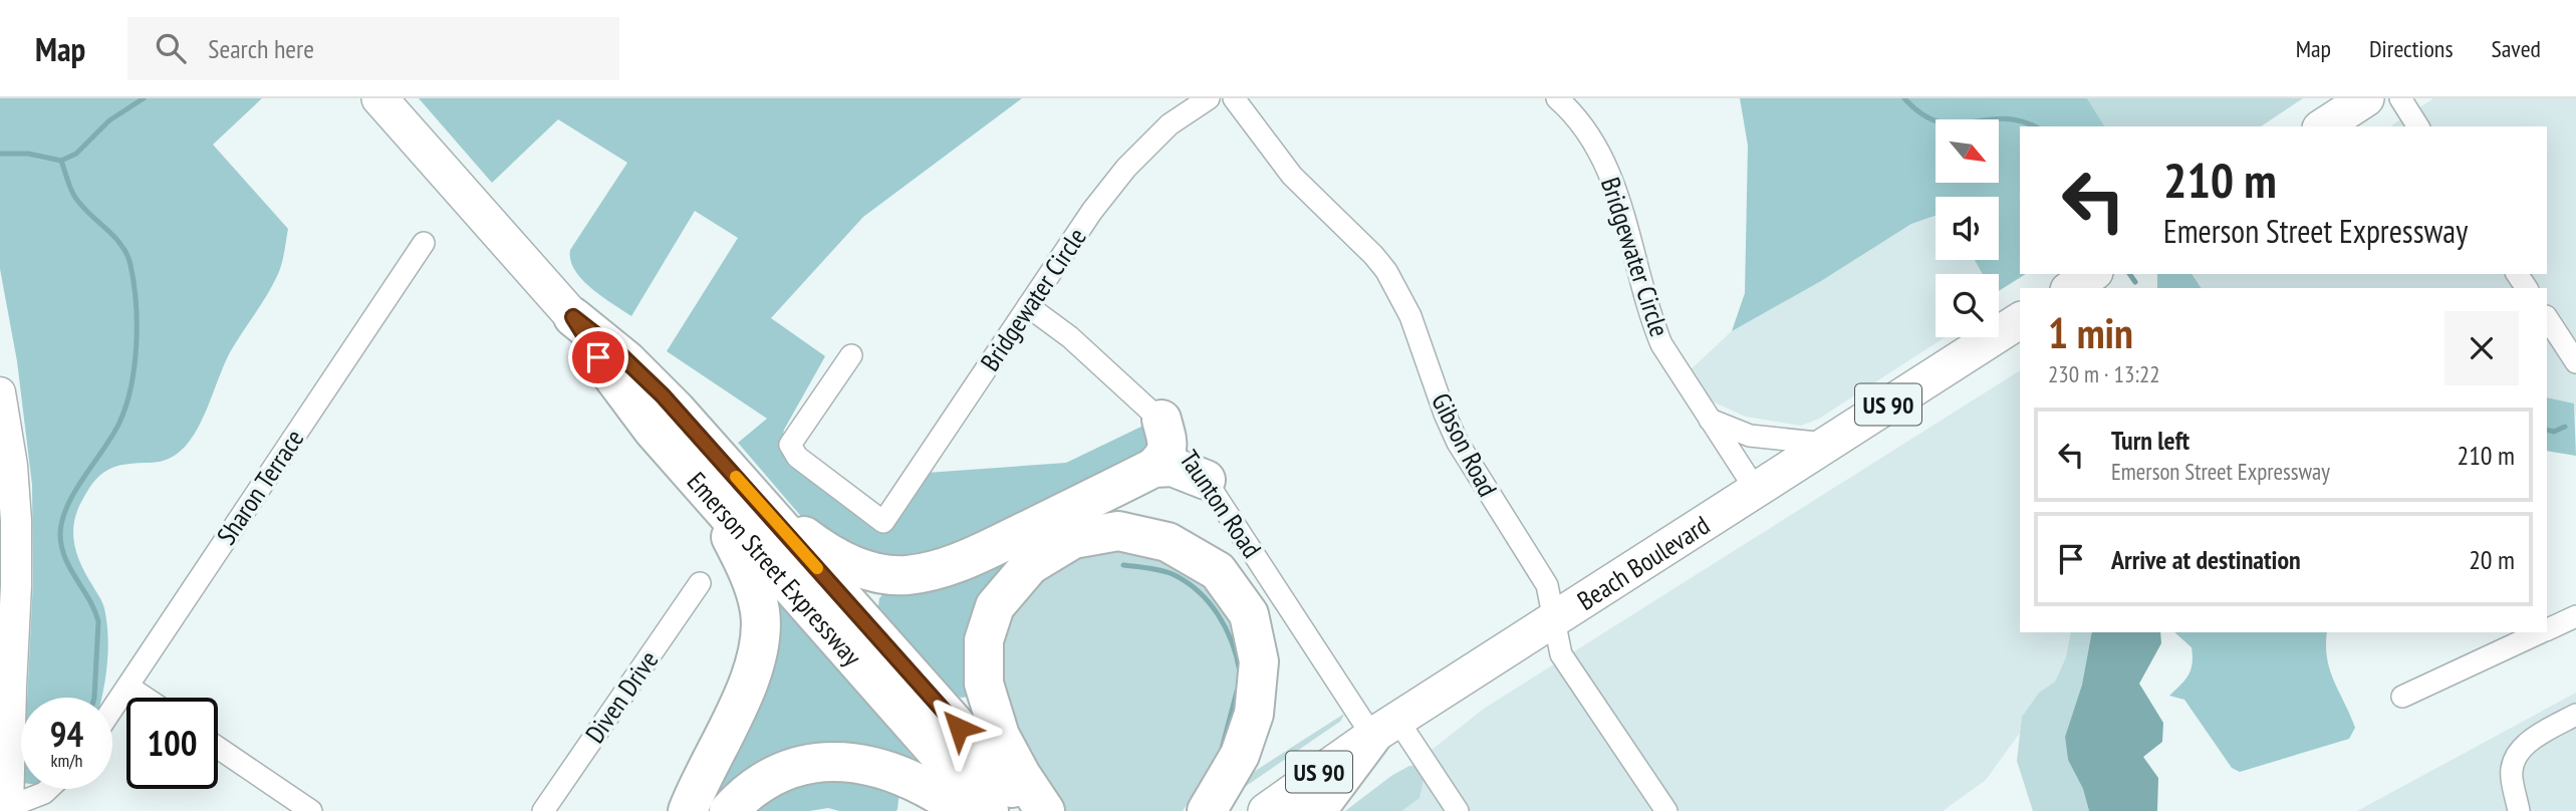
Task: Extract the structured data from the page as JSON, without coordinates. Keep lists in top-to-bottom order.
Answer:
{
  "streets": {
    "highway": ["US 90", "Beach Boulevard", "Emerson Street Expressway"],
    "street": [
      "Bridgewater Circle",
      "Gibson Road",
      "Sharon Terrace",
      "Taunton Road",
      "Diven Drive"
    ]
  },
  "crossings": [
    ["Bridgewater Circle", "Taunton Road"],
    ["Bridgewater Circle", "Beach Boulevard"],
    ["Gibson Road", "Beach Boulevard"],
    ["Taunton Road", "Beach Boulevard"]
  ],
  "north": "bottom right",
  "page": {
    "header": "Map",
    "search": "Search here",
    "nav": ["Map", "Directions", "Saved"],
    "turn": ["210 m", "Emerson Street Expressway"],
    "heading": ["1 min", "230 m · 13:22"],
    "list": [
      {
        "name": "Turn left",
        "note": "Emerson Street Expressway",
        "value": "210 m"
      },
      {
        "name": "Arrive at destination",
        "value": "20 m"
      }
    ],
    "speed": "94 km/h",
    "limit": "100"
  }
}
